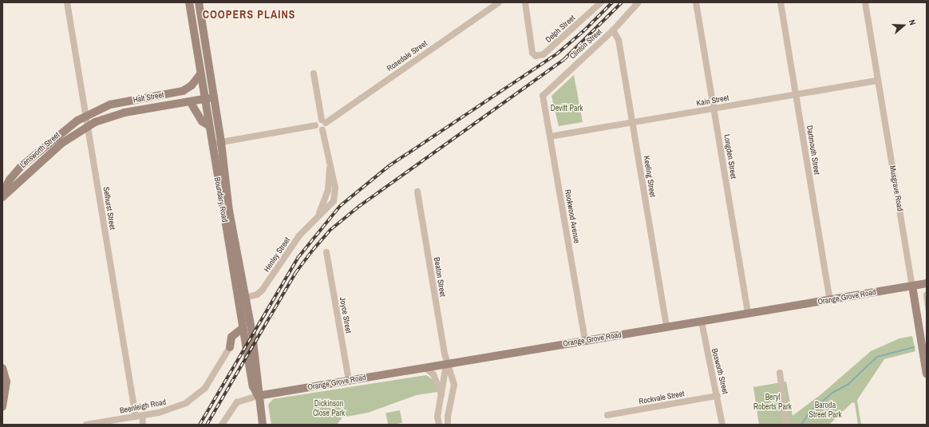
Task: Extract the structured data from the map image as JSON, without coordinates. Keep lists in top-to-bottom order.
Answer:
{
  "streets": {
    "main road": [
      "Halt Street",
      "Lensworth Street",
      "Musgrave Road",
      "Boundary Road",
      "Orange Grove Road"
    ],
    "street": [
      "Delph Street",
      "Clinton Street",
      "Rosedale Street",
      "Kain Street",
      "Dartmouth Street",
      "Longden Street",
      "Keeling Street",
      "Selhurst Street",
      "Rookwood Avenue",
      "Henley Street",
      "Beaton Street",
      "Joyce Street",
      "Bosworth Street",
      "Rockvale Street",
      "Beenleigh Road"
    ]
  },
  "crossings": [
    ["Clinton Street", "Keeling Street"],
    ["Clinton Street", "Rookwood Avenue"],
    ["Rosedale Street", "Henley Street"],
    ["Halt Street", "Lensworth Street"],
    ["Halt Street", "Boundary Road"],
    ["Halt Street", "Selhurst Street"],
    ["Kain Street", "Dartmouth Street"],
    ["Kain Street", "Longden Street"],
    ["Kain Street", "Keeling Street"],
    ["Kain Street", "Musgrave Road"],
    ["Kain Street", "Rookwood Avenue"],
    ["Lensworth Street", "Selhurst Street"],
    ["Dartmouth Street", "Orange Grove Road"],
    ["Longden Street", "Orange Grove Road"],
    ["Keeling Street", "Orange Grove Road"],
    ["Musgrave Road", "Orange Grove Road"],
    ["Boundary Road", "Henley Street"],
    ["Boundary Road", "Orange Grove Road"],
    ["Selhurst Street", "Beenleigh Road"],
    ["Rookwood Avenue", "Orange Grove Road"],
    ["Beaton Street", "Orange Grove Road"],
    ["Orange Grove Road", "Joyce Street"],
    ["Orange Grove Road", "Bosworth Street"],
    ["Bosworth Street", "Rockvale Street"]
  ],
  "districts": ["COOPERS PLAINS"],
  "parks": [
    "Devitt Park",
    "Beryl Roberts Park",
    "Dickinson Close Park",
    "Baroda Street Park"
  ],
  "north": "right"
}
